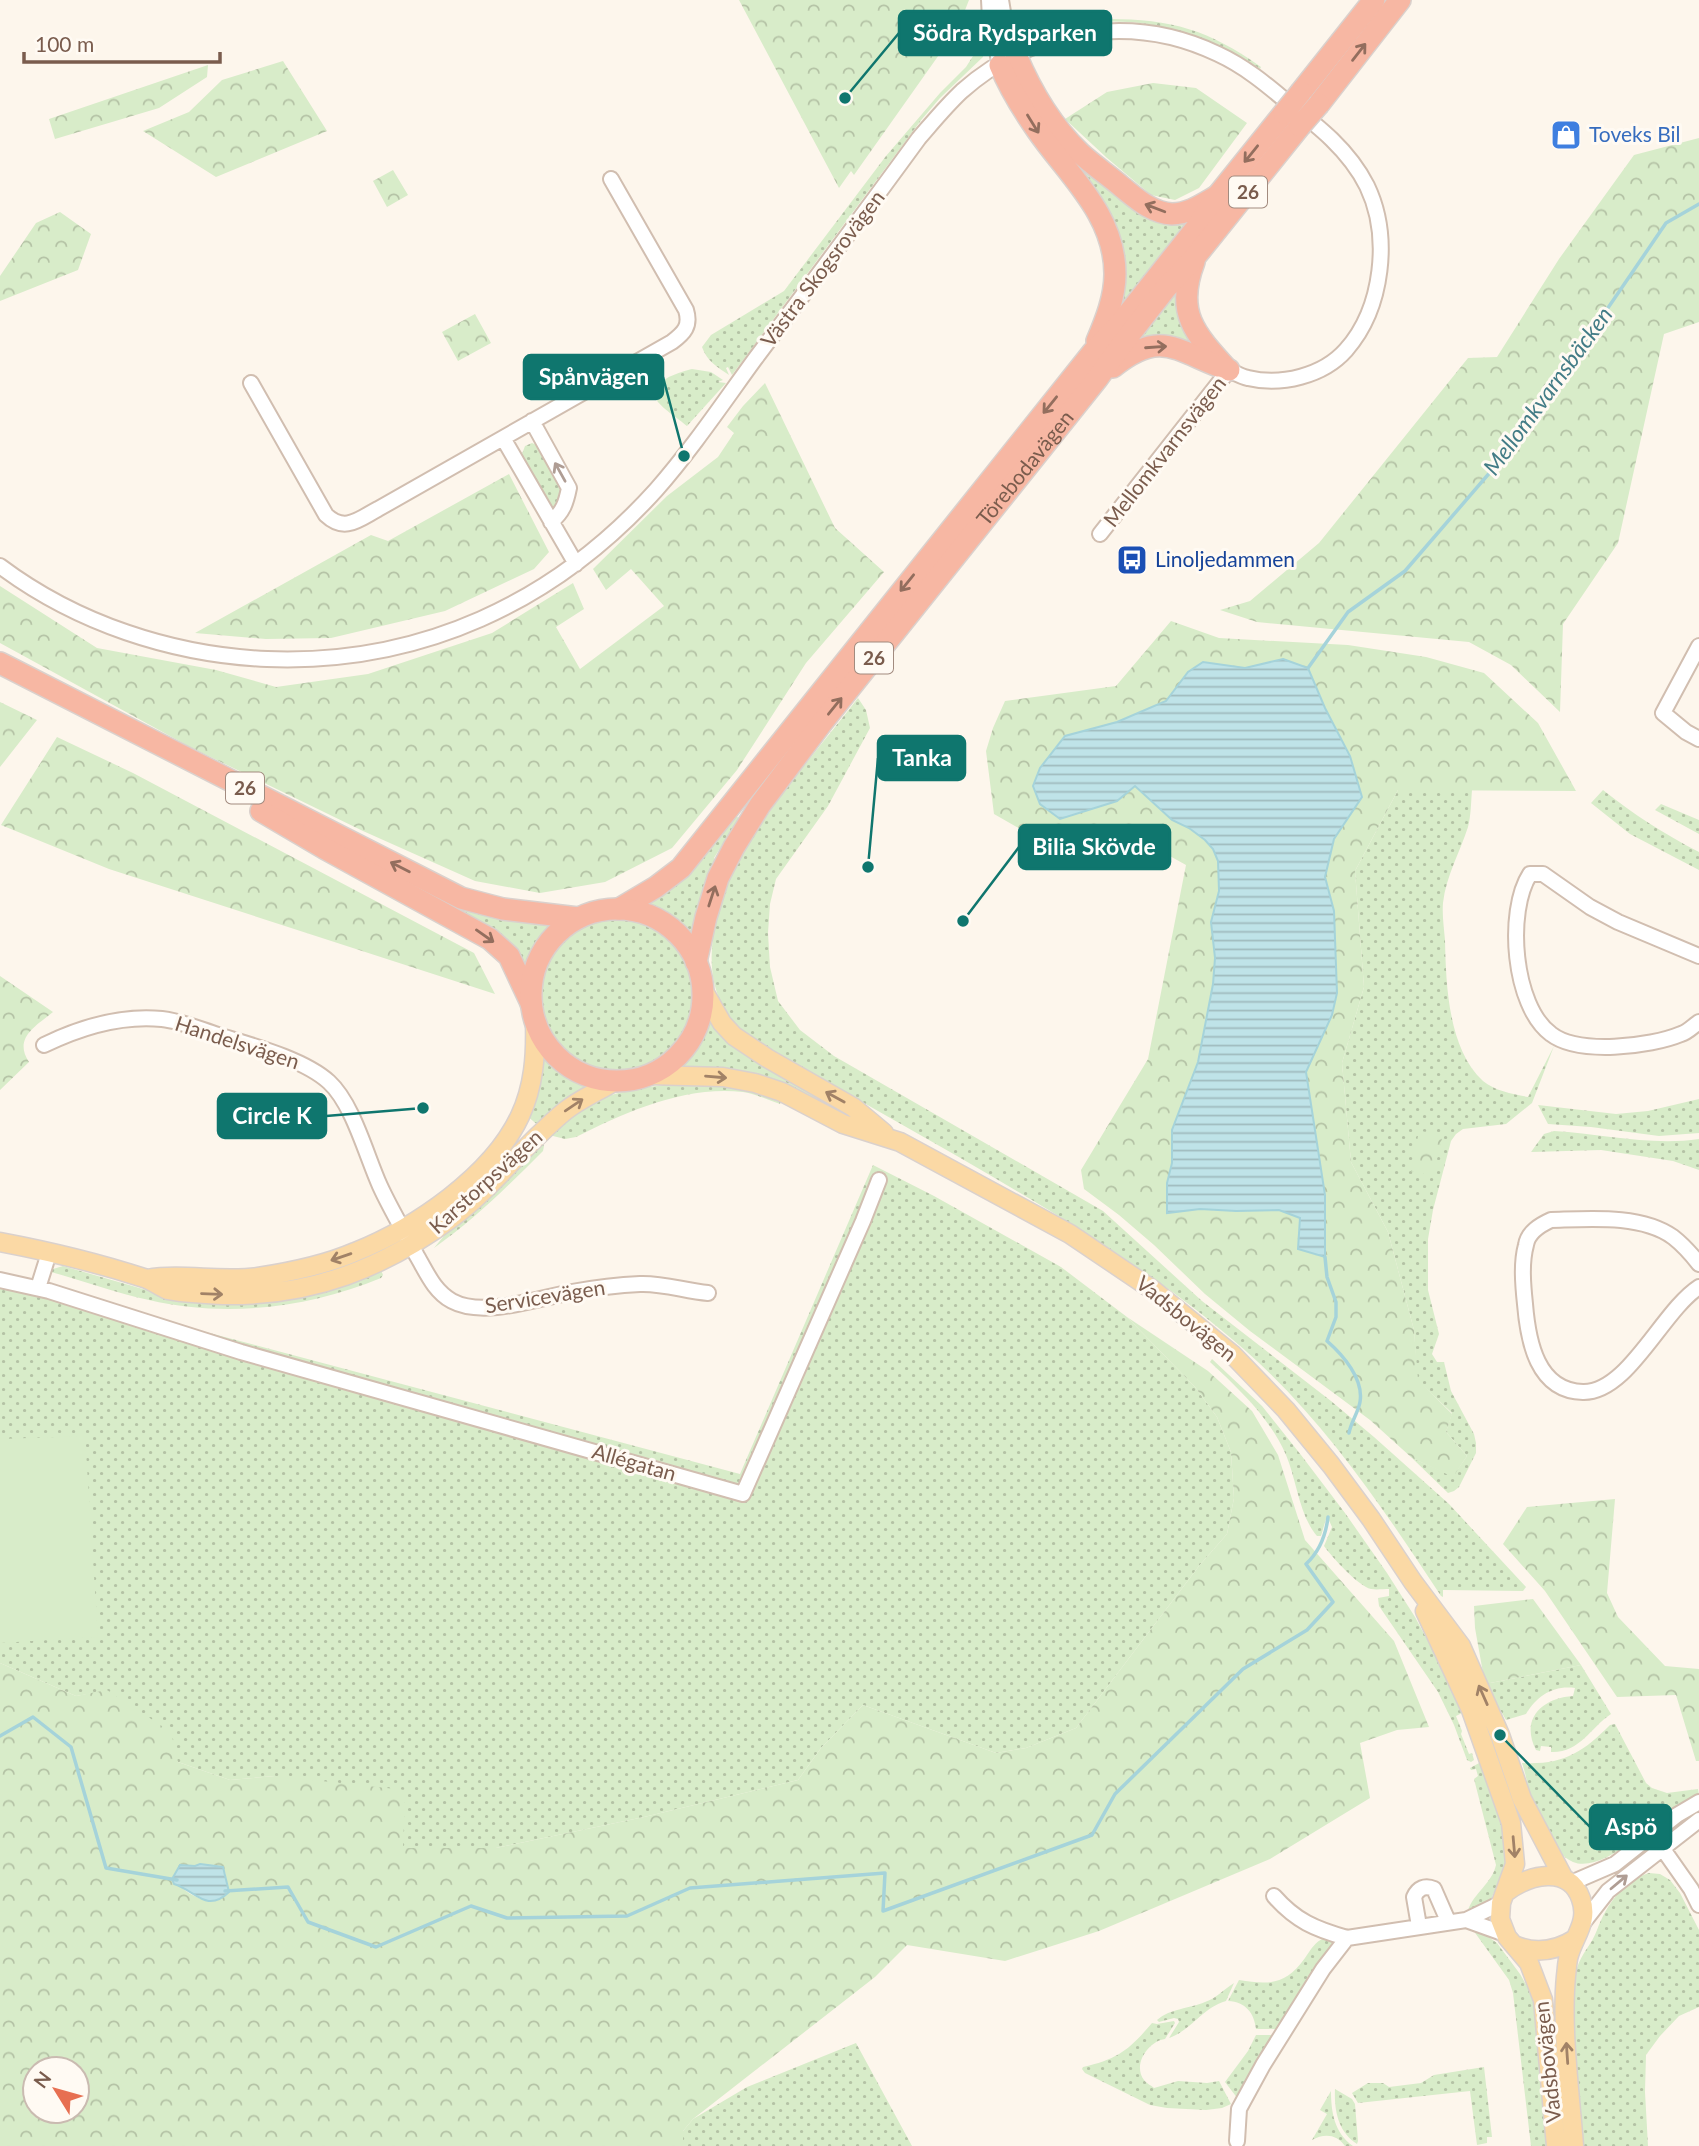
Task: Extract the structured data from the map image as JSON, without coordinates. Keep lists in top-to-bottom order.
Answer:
{
  "streets": {
    "highway": ["26", "Törebodavägen"],
    "main road": ["Karstorpsvägen", "Vadsbovägen"],
    "street": [
      "Västra Skogsrovägen",
      "Mellomkvarnsvägen",
      "Handelsvägen",
      "Servicevägen",
      "Allégatan"
    ]
  },
  "crossings": [
    ["26", "Törebodavägen"],
    ["26", "Karstorpsvägen"],
    ["26", "Vadsbovägen"],
    ["Västra Skogsrovägen", "Mellomkvarnsvägen"],
    ["Törebodavägen", "Karstorpsvägen"],
    ["Törebodavägen", "Vadsbovägen"],
    ["Handelsvägen", "Karstorpsvägen"],
    ["Handelsvägen", "Servicevägen"],
    ["Karstorpsvägen", "Servicevägen"],
    ["Karstorpsvägen", "Vadsbovägen"]
  ],
  "water": ["Mellomkvarnsbäcken"],
  "places": {
    "other": [
      "Södra Rydsparken",
      "Spånvägen",
      "Tanka",
      "Bilia Skövde",
      "Circle K",
      "Aspö"
    ],
    "shop": ["Toveks Bil"],
    "bus stop": ["Linoljedammen"]
  },
  "scale_bar": "100 m",
  "north": "top left"
}
